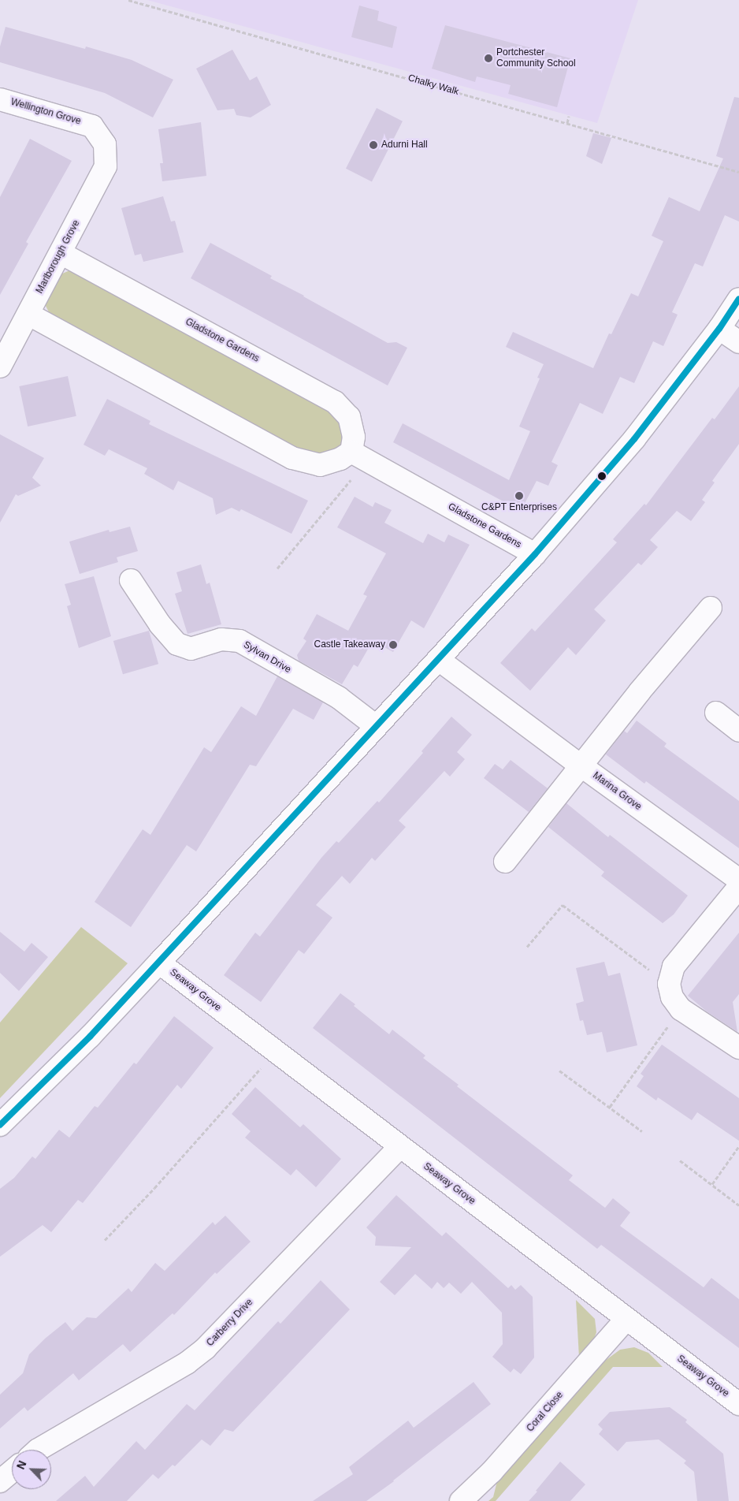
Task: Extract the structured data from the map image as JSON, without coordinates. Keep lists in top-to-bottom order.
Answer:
{
  "streets": {
    "street": [
      "Wellington Grove",
      "Marlborough Grove",
      "Gladstone Gardens",
      "Sylvan Drive",
      "Marina Grove",
      "Seaway Grove",
      "Carberry Drive",
      "Coral Close"
    ],
    "path": ["Chalky Walk"]
  },
  "crossings": [
    ["Wellington Grove", "Marlborough Grove"],
    ["Marlborough Grove", "Gladstone Gardens"],
    ["Seaway Grove", "Carberry Drive"],
    ["Seaway Grove", "Coral Close"]
  ],
  "places": [
    "Portchester Community School",
    "Adurni Hall",
    "C&PT Enterprises",
    "Castle Takeaway"
  ],
  "north": "top left"
}
